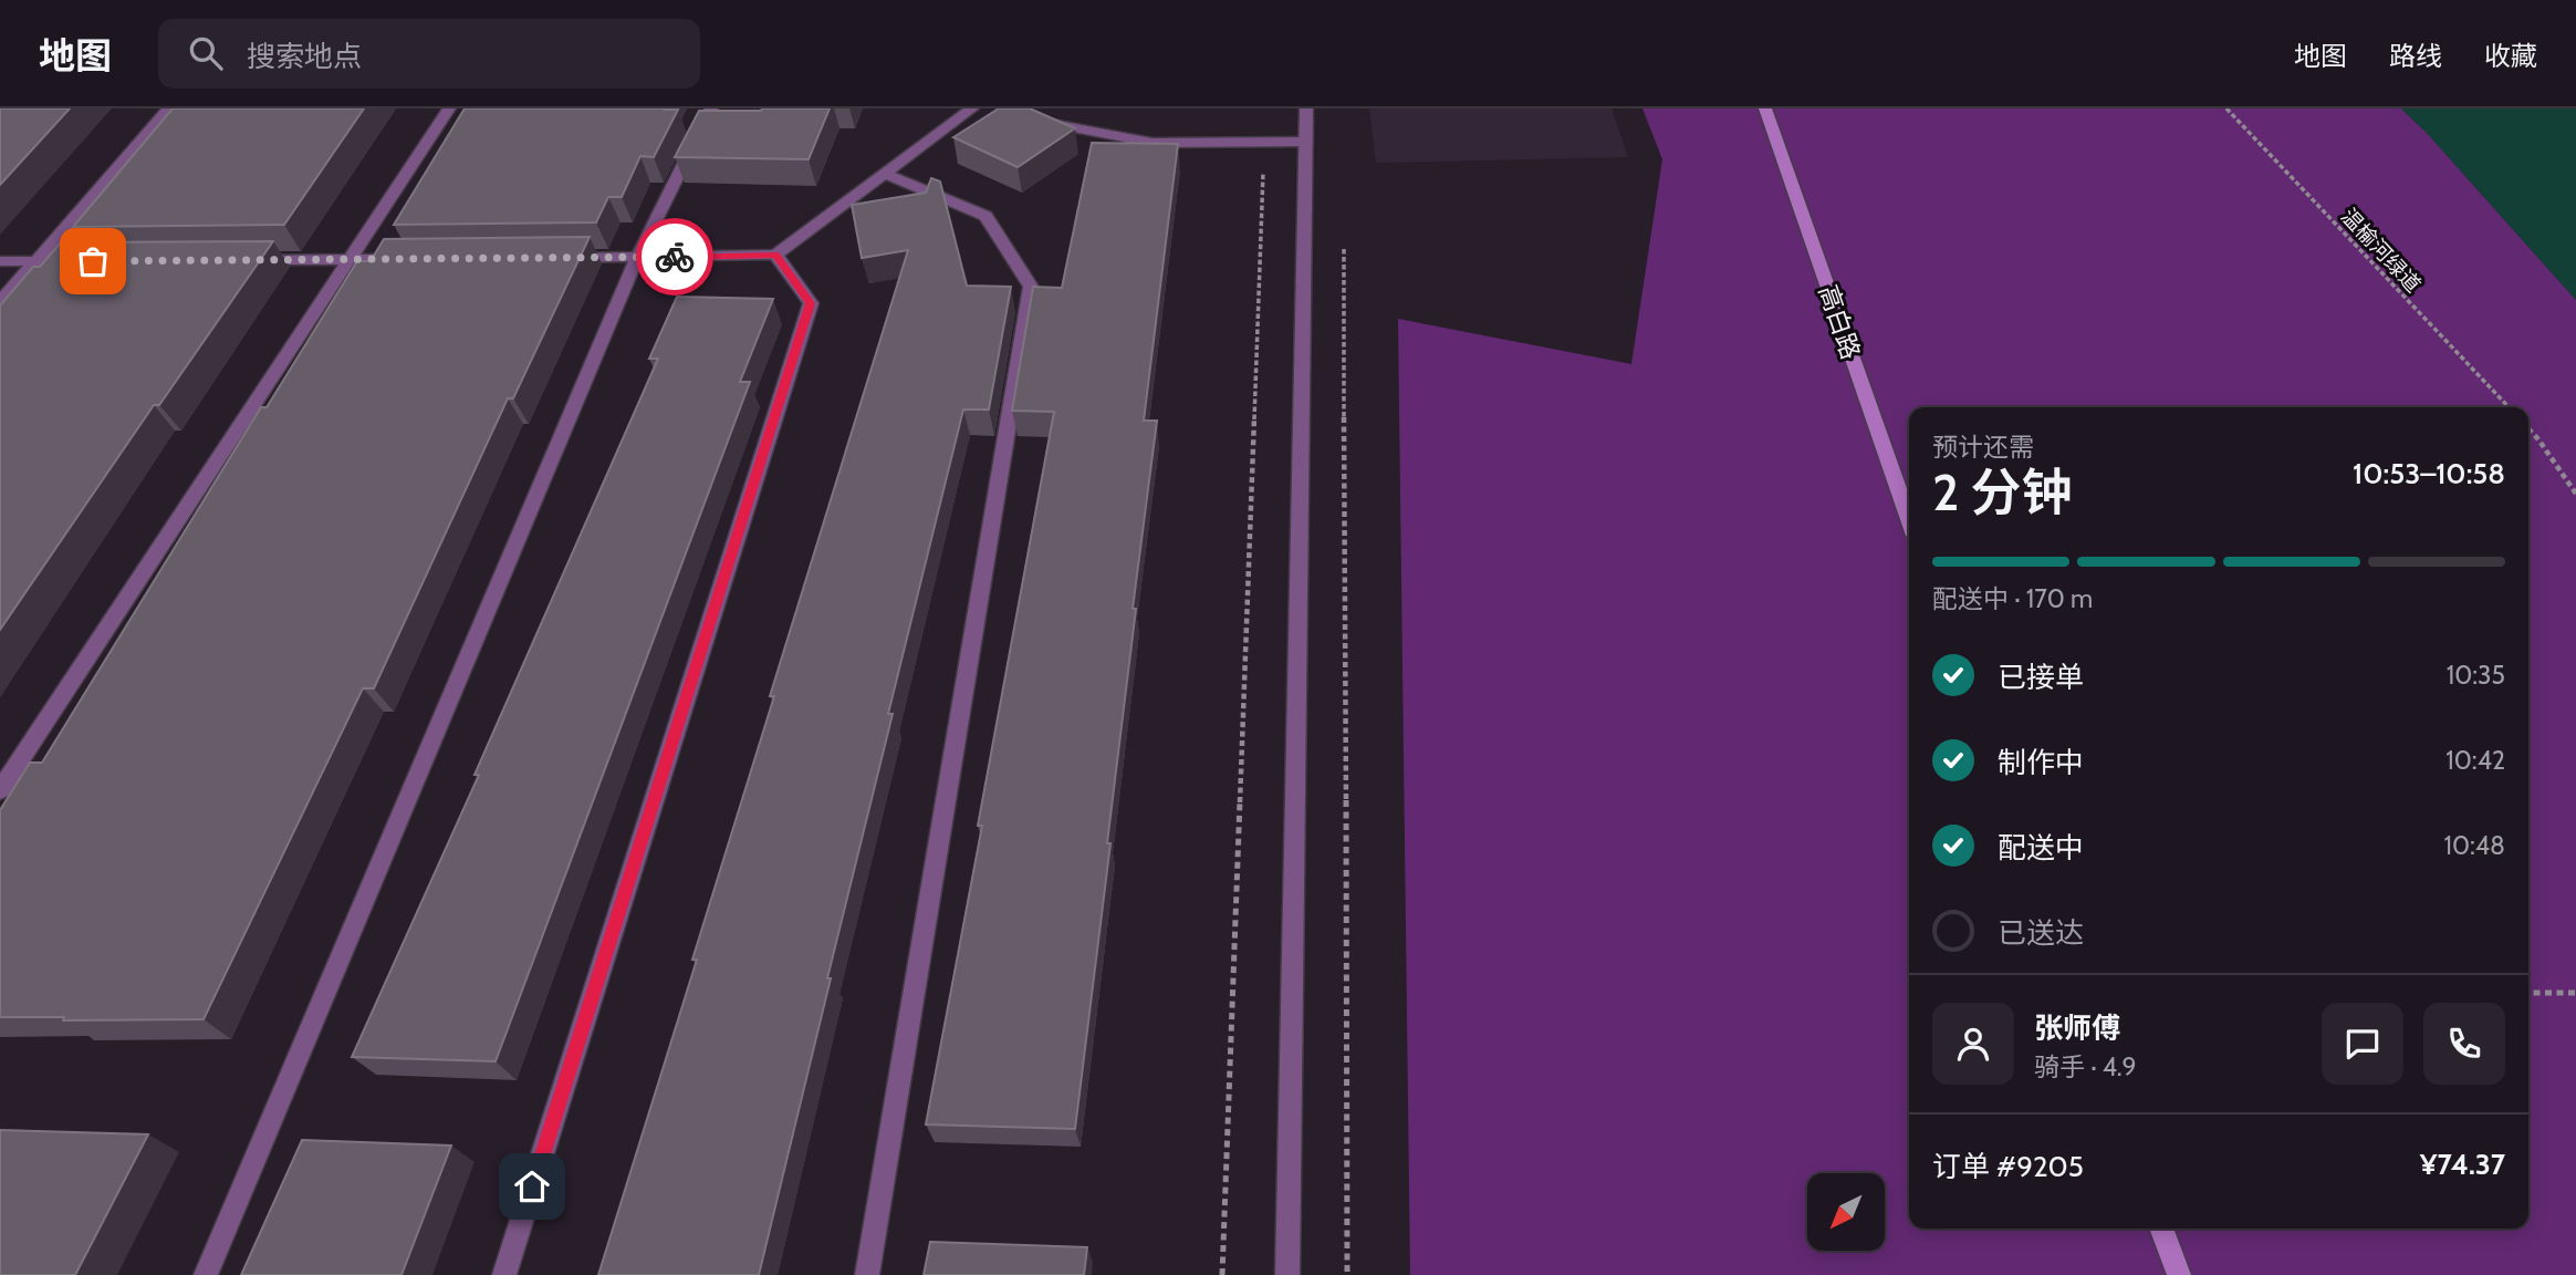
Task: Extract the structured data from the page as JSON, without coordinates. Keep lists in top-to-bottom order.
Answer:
{
  "streets": {
    "main road": ["高白路"],
    "path": ["温榆河绿道"]
  },
  "north": "bottom left",
  "page": {
    "header": "地图",
    "search": "搜索地点",
    "nav": ["地图", "路线", "收藏"],
    "heading": ["2 分钟", "预计还需", "10:53–10:58"],
    "panel": [
      "张师傅",
      "骑手 · 4.9",
      "订单 #9205",
      "¥74.37"
    ],
    "bar": "配送中 · 170 m",
    "list": [
      ["已接单", "10:35"],
      ["制作中", "10:42"],
      ["配送中", "10:48"],
      "已送达"
    ]
  }
}
